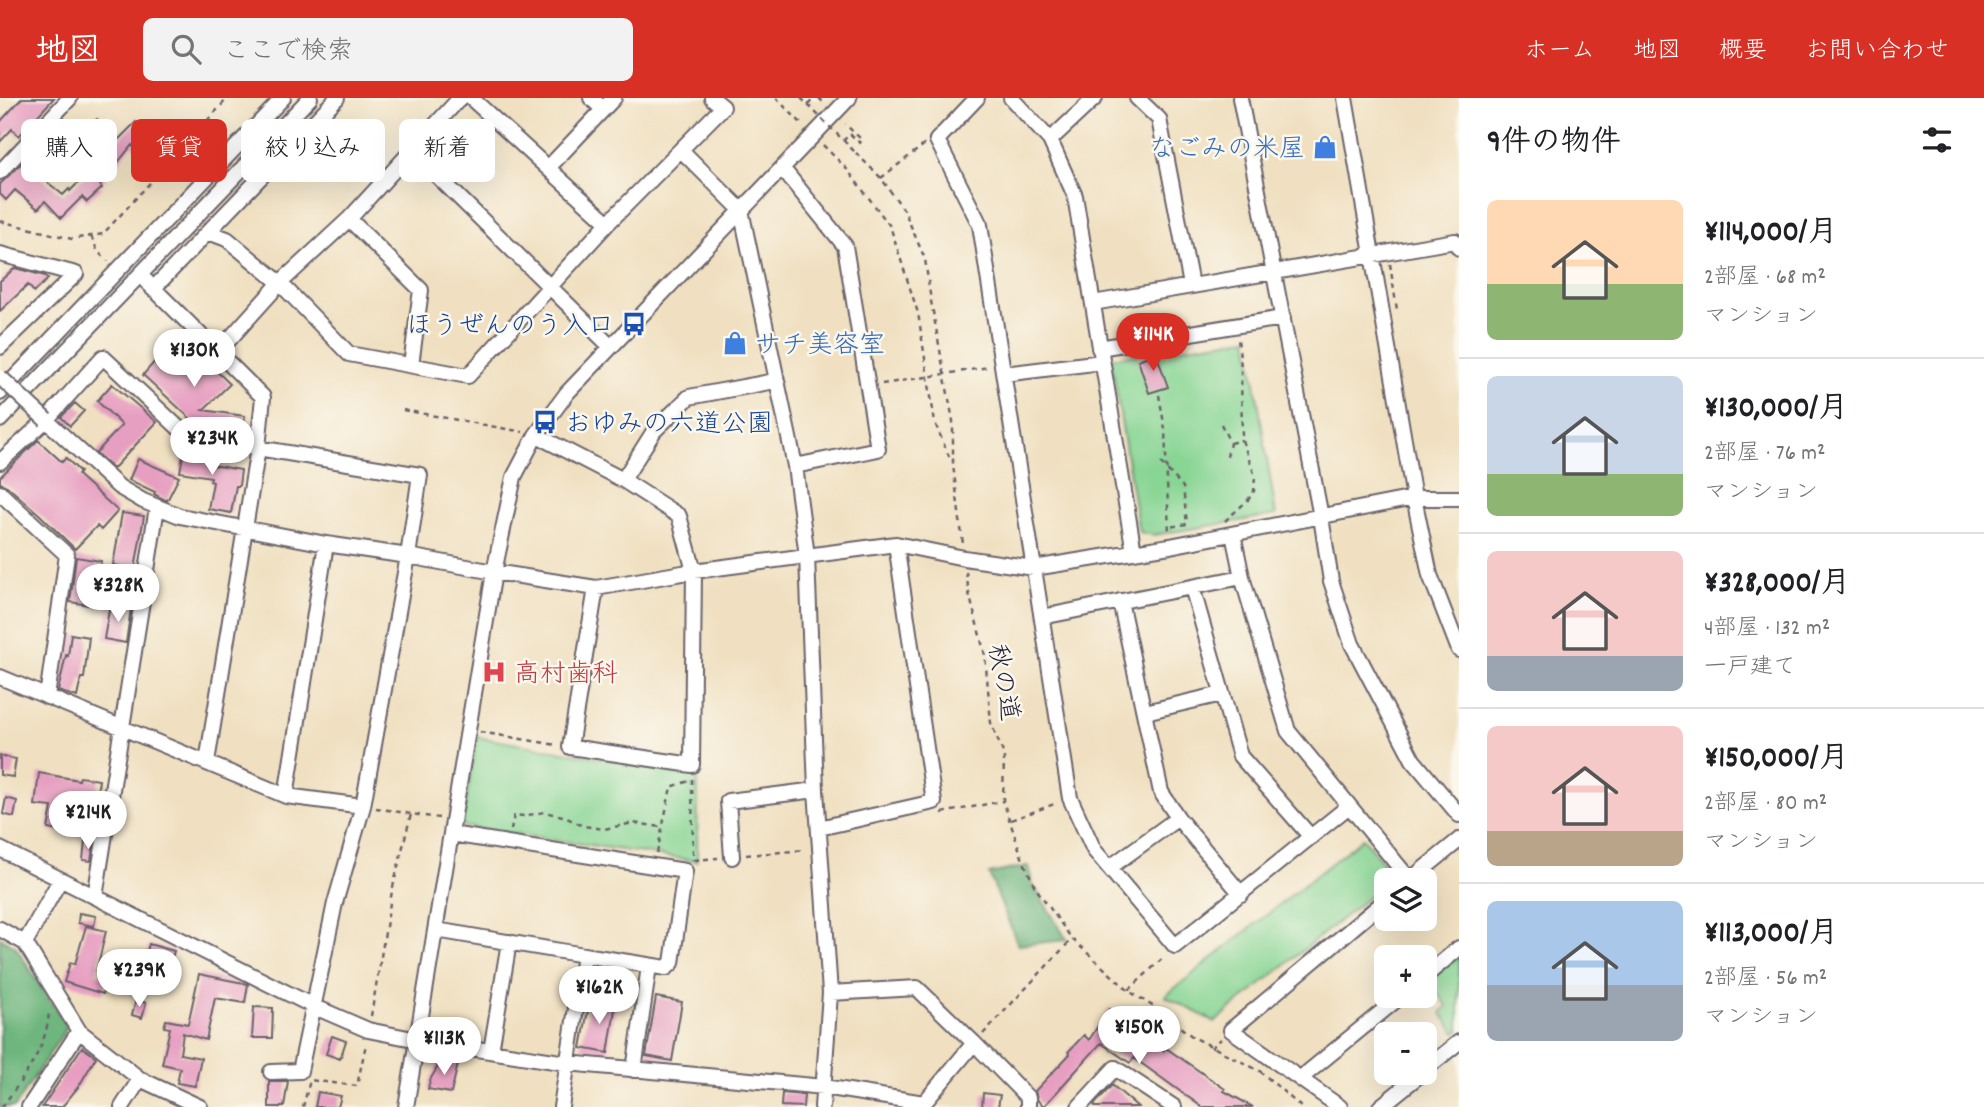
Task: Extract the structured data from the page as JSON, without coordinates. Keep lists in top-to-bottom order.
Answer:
{
  "streets": {
    "path": ["秋の道"]
  },
  "places": {
    "shop": ["なごみの米屋", "サチ美容室"],
    "bus stop": ["ほうぜんのう入口", "おゆみの六道公園"],
    "hospital": ["高村歯科"]
  },
  "page": {
    "header": "地図",
    "search": "ここで検索",
    "nav": [
      "ホーム",
      "地図",
      "概要",
      "お問い合わせ"
    ],
    "heading": "9件の物件",
    "chip": [
      "購入",
      "賃貸",
      "絞り込み",
      "新着"
    ],
    "list": [
      {
        "name": "¥114,000/月",
        "note": "2部屋 · 68 m² · マンション"
      },
      {
        "name": "¥130,000/月",
        "note": "2部屋 · 76 m² · マンション"
      },
      {
        "name": "¥328,000/月",
        "note": "4部屋 · 132 m² · 一戸建て"
      },
      {
        "name": "¥150,000/月",
        "note": "2部屋 · 80 m² · マンション"
      },
      {
        "name": "¥113,000/月",
        "note": "2部屋 · 56 m² · マンション"
      }
    ],
    "price": [
      "¥114K",
      "¥130K",
      "¥234K",
      "¥328K",
      "¥214K",
      "¥239K",
      "¥162K",
      "¥150K",
      "¥113K"
    ],
    "map_buttons": ["+", "−"]
  }
}
